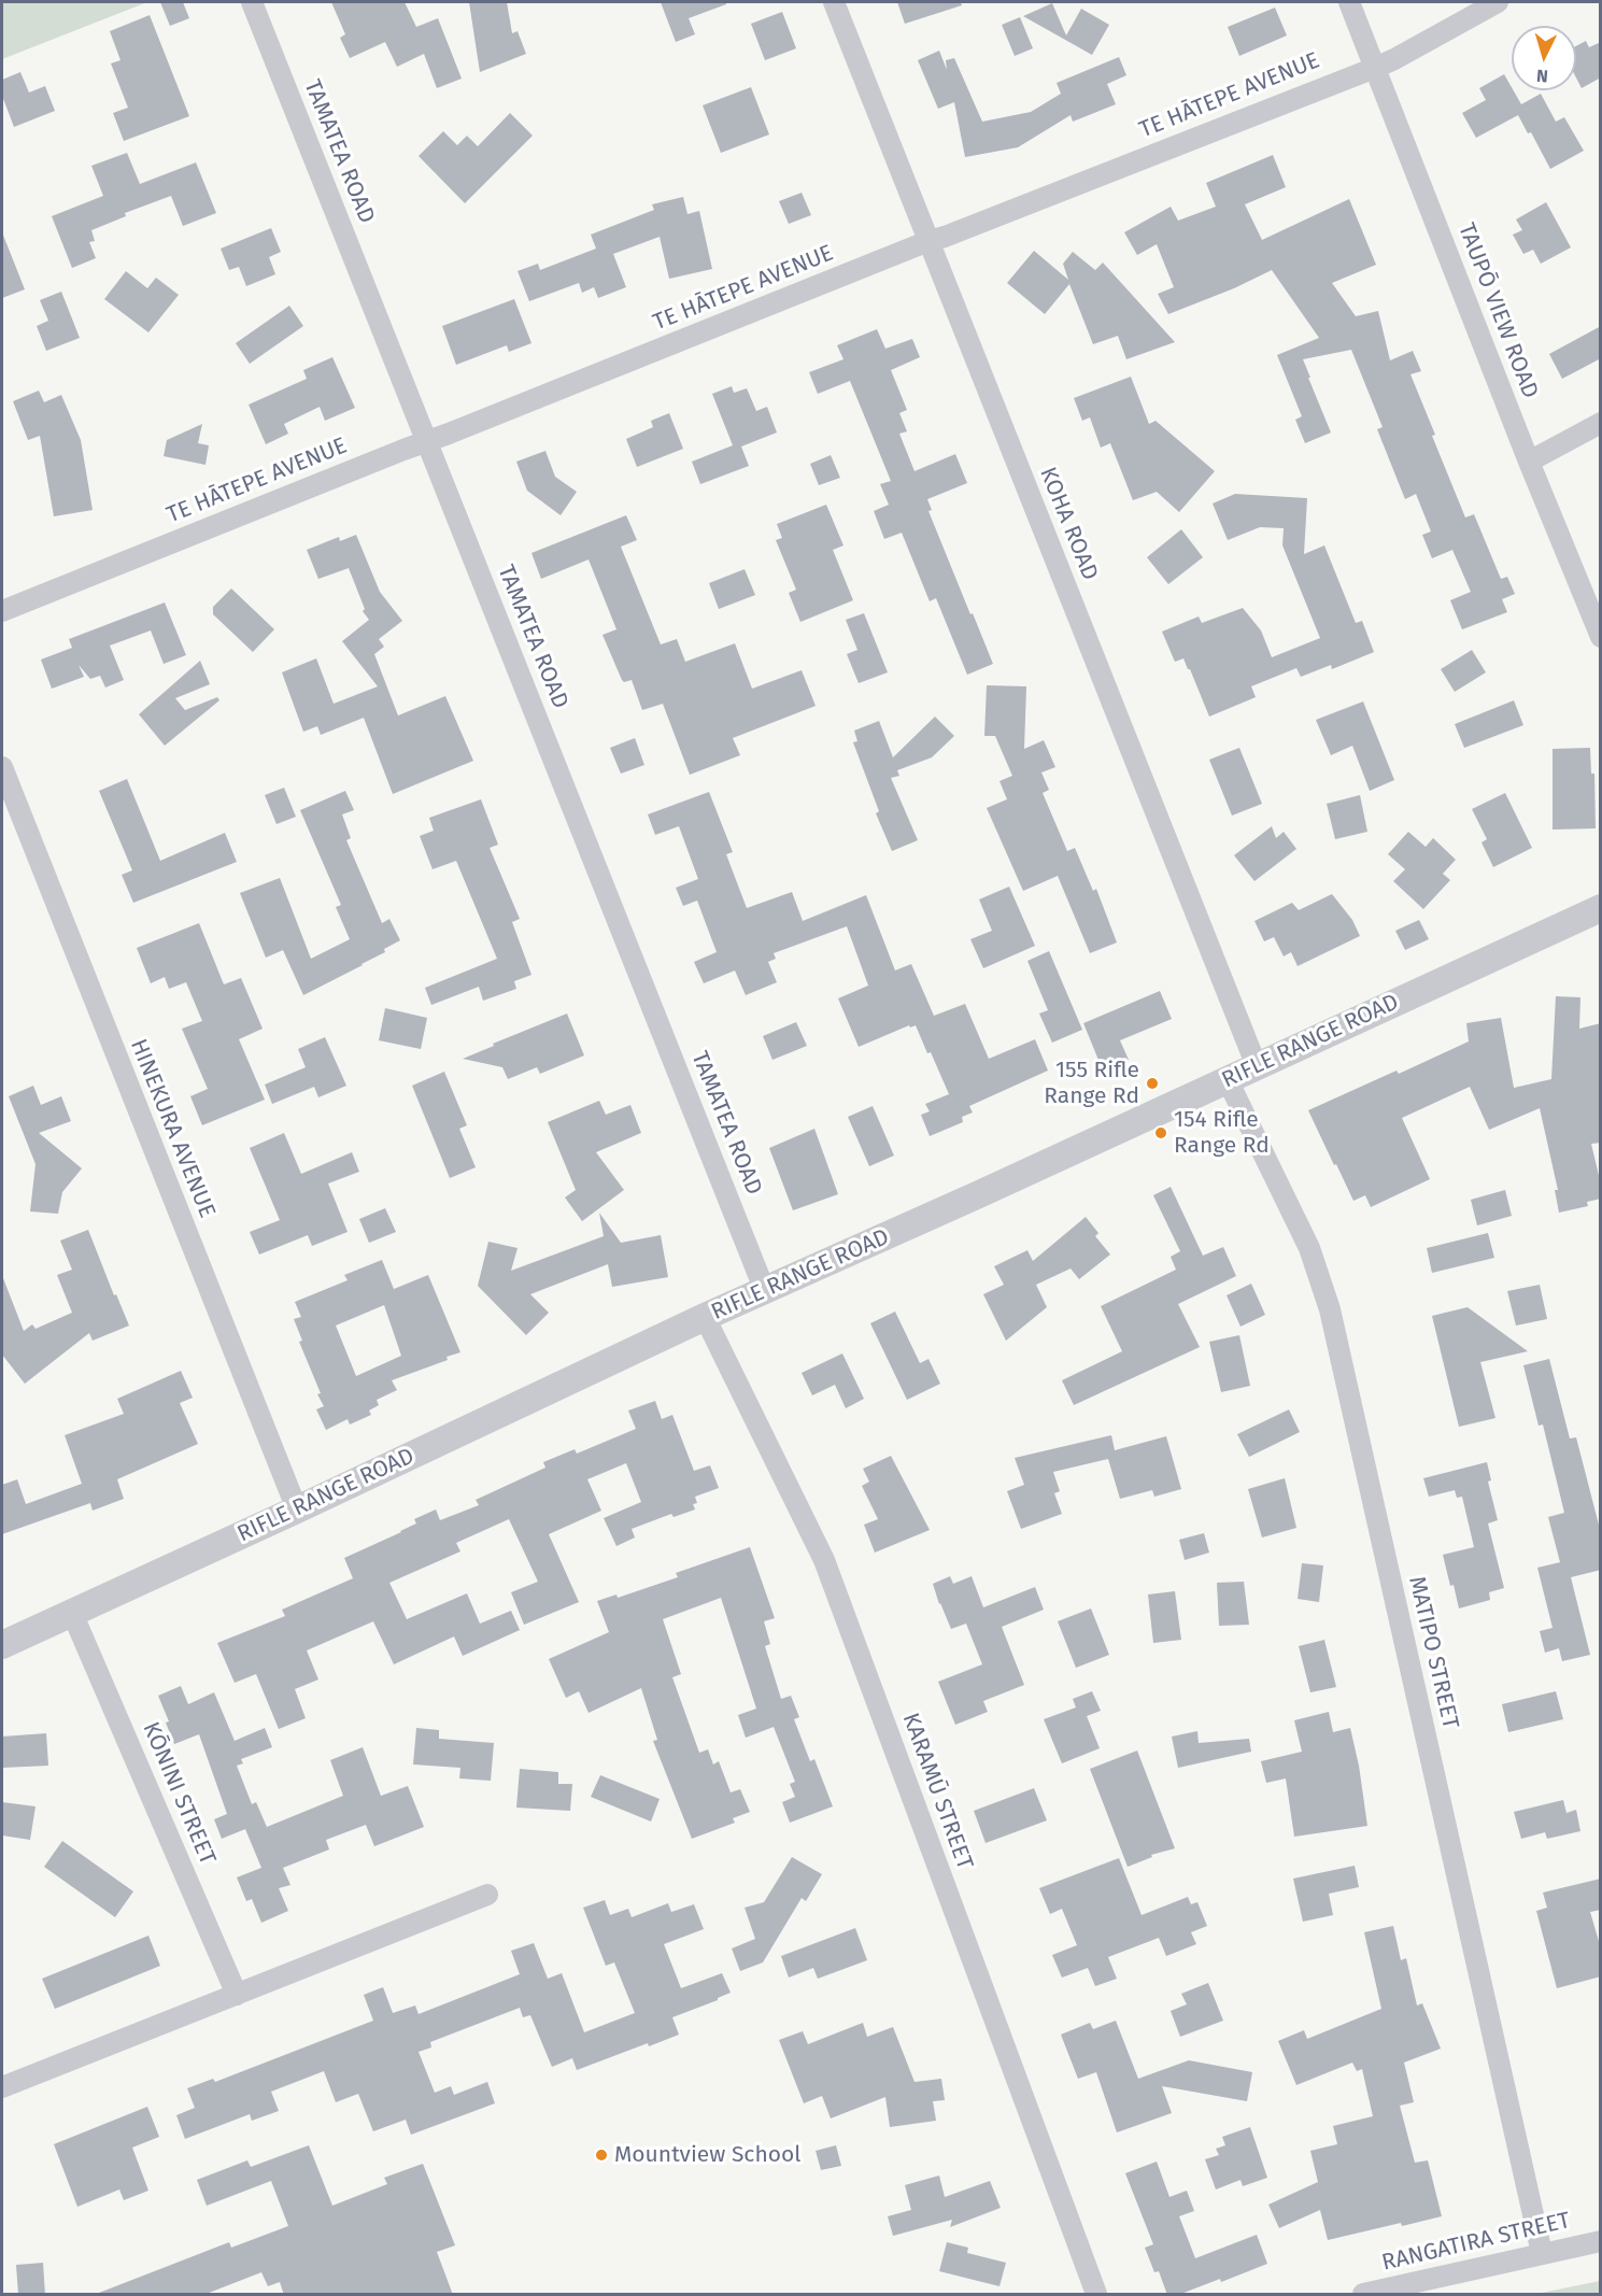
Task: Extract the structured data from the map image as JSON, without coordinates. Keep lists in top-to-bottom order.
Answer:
{
  "streets": {
    "street": [
      "TE HĀTEPE AVENUE",
      "TAMATEA ROAD",
      "TAUPŌ VIEW ROAD",
      "KOHA ROAD",
      "RIFLE RANGE ROAD",
      "HINEKURA AVENUE",
      "MATIPO STREET",
      "KARAMŪ STREET",
      "KŌNINI STREET",
      "RANGATIRA STREET"
    ]
  },
  "crossings": [
    ["TE HĀTEPE AVENUE", "TAMATEA ROAD"],
    ["TE HĀTEPE AVENUE", "TAUPŌ VIEW ROAD"],
    ["TE HĀTEPE AVENUE", "KOHA ROAD"],
    ["TAMATEA ROAD", "RIFLE RANGE ROAD"],
    ["KOHA ROAD", "RIFLE RANGE ROAD"],
    ["RIFLE RANGE ROAD", "HINEKURA AVENUE"],
    ["RIFLE RANGE ROAD", "MATIPO STREET"],
    ["RIFLE RANGE ROAD", "KARAMŪ STREET"],
    ["RIFLE RANGE ROAD", "KŌNINI STREET"],
    ["MATIPO STREET", "RANGATIRA STREET"]
  ],
  "places": ["155 Rifle Range Rd", "154 Rifle Range Rd", "Mountview School"],
  "north": "bottom"
}
